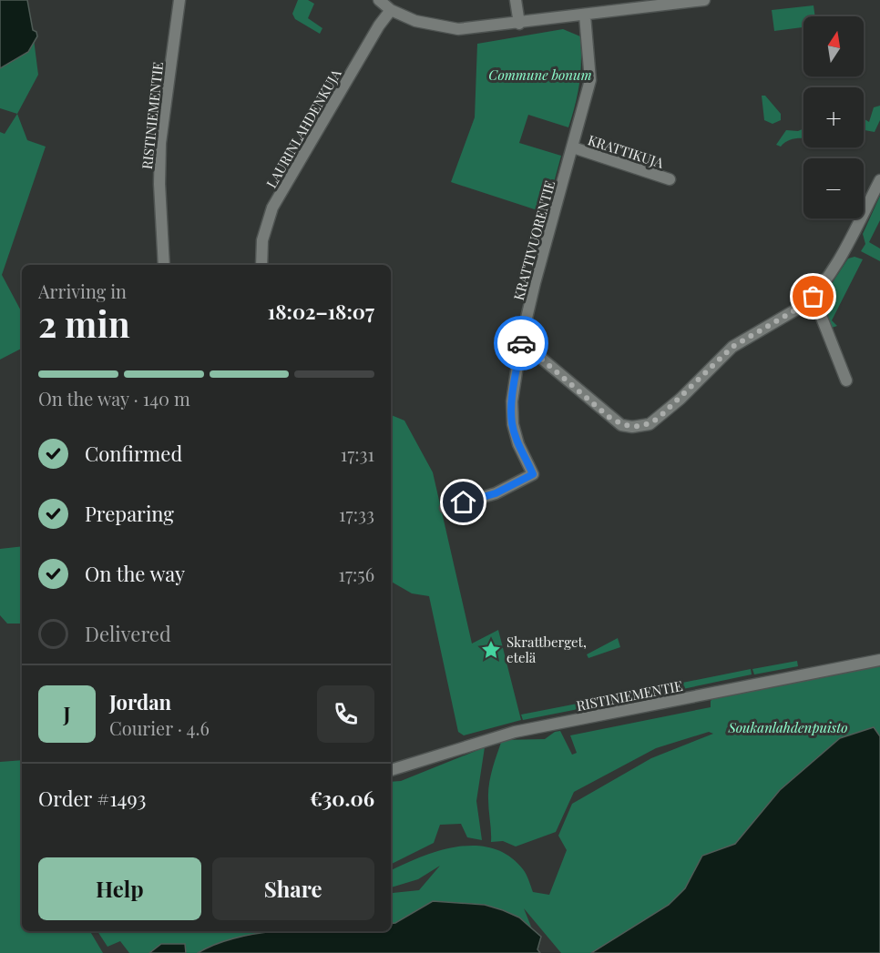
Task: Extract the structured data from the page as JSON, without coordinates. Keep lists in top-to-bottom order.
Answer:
{
  "streets": {
    "street": [
      "RISTINIEMENTIE",
      "LAURINLAHDENKUJA",
      "KRATTIKUJA",
      "KRATTIVUORENTIE"
    ]
  },
  "crossings": [
    ["KRATTIKUJA", "KRATTIVUORENTIE"]
  ],
  "parks": ["Commune bonum", "Soukanlahdenpuisto"],
  "places": {
    "place": ["Skrattberget, etelä"]
  },
  "north": "top",
  "page": {
    "map_buttons": ["+", "−"],
    "heading": ["2 min", "Arriving in", "18:02–18:07"],
    "panel": [
      "Jordan",
      "Courier · 4.6",
      "Order #1493",
      "€30.06"
    ],
    "bar": "On the way · 140 m",
    "list": [
      ["Confirmed", "17:31"],
      ["Preparing", "17:33"],
      ["On the way", "17:56"],
      "Delivered"
    ],
    "round": "J",
    "buttons": ["Help", "Share"]
  }
}
